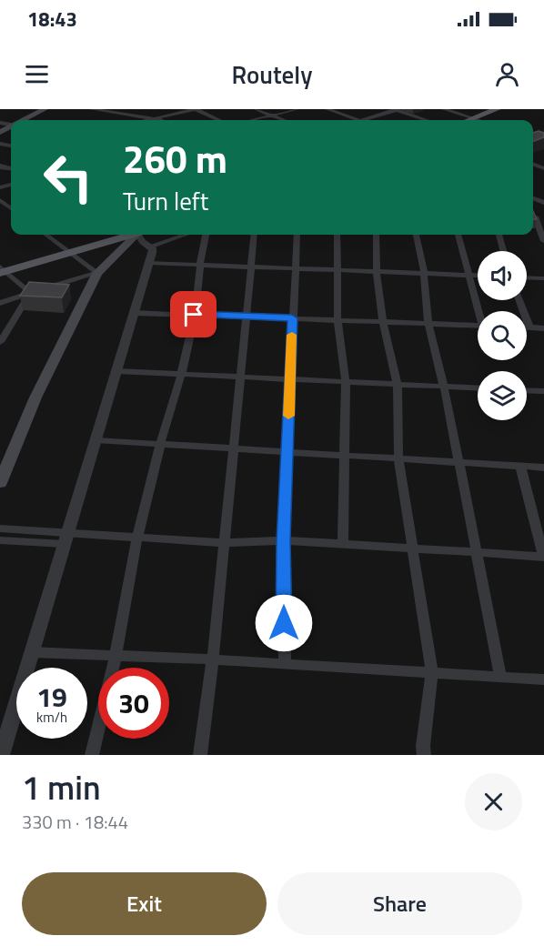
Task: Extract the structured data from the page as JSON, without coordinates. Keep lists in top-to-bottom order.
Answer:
{
  "page": {
    "status": "18:43",
    "header": "Routely",
    "turn": ["260 m", "Turn left"],
    "speed": "19 km/h",
    "limit": "30",
    "heading": ["1 min", "330 m · 18:44"],
    "buttons": ["Exit", "Share"]
  }
}
